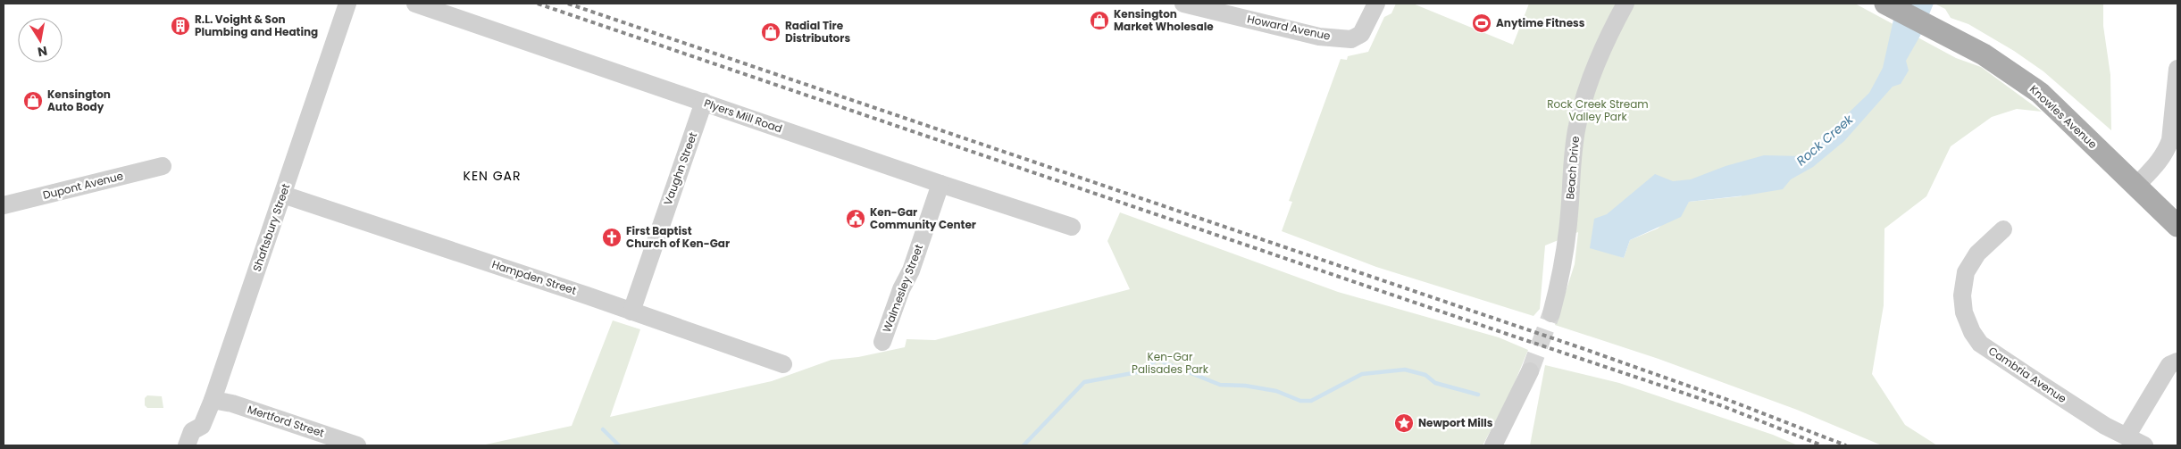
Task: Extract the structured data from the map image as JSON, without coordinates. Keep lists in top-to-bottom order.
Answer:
{
  "streets": {
    "main road": ["Knowles Avenue"],
    "street": [
      "Howard Avenue",
      "Plyers Mill Road",
      "Beach Drive",
      "Vaughn Street",
      "Dupont Avenue",
      "Shaftsbury Street",
      "Hampden Street",
      "Walmesley Street",
      "Cambria Avenue",
      "Mertford Street"
    ]
  },
  "crossings": [
    ["Plyers Mill Road", "Vaughn Street"],
    ["Plyers Mill Road", "Walmesley Street"],
    ["Vaughn Street", "Hampden Street"],
    ["Shaftsbury Street", "Hampden Street"],
    ["Shaftsbury Street", "Mertford Street"]
  ],
  "districts": ["KEN GAR"],
  "water": ["Rock Creek"],
  "parks": ["Rock Creek Stream Valley Park", "Ken-Gar Palisades Park"],
  "places": {
    "shop": ["Kensington Market Wholesale", "Radial Tire Distributors", "Kensington Auto Body"],
    "sports": ["Anytime Fitness"],
    "building": ["R.L. Voight & Son Plumbing and Heating"],
    "public building": ["Ken-Gar Community Center"],
    "church": ["First Baptist Church of Ken-Gar"],
    "place": ["Newport Mills"]
  },
  "north": "bottom"
}
